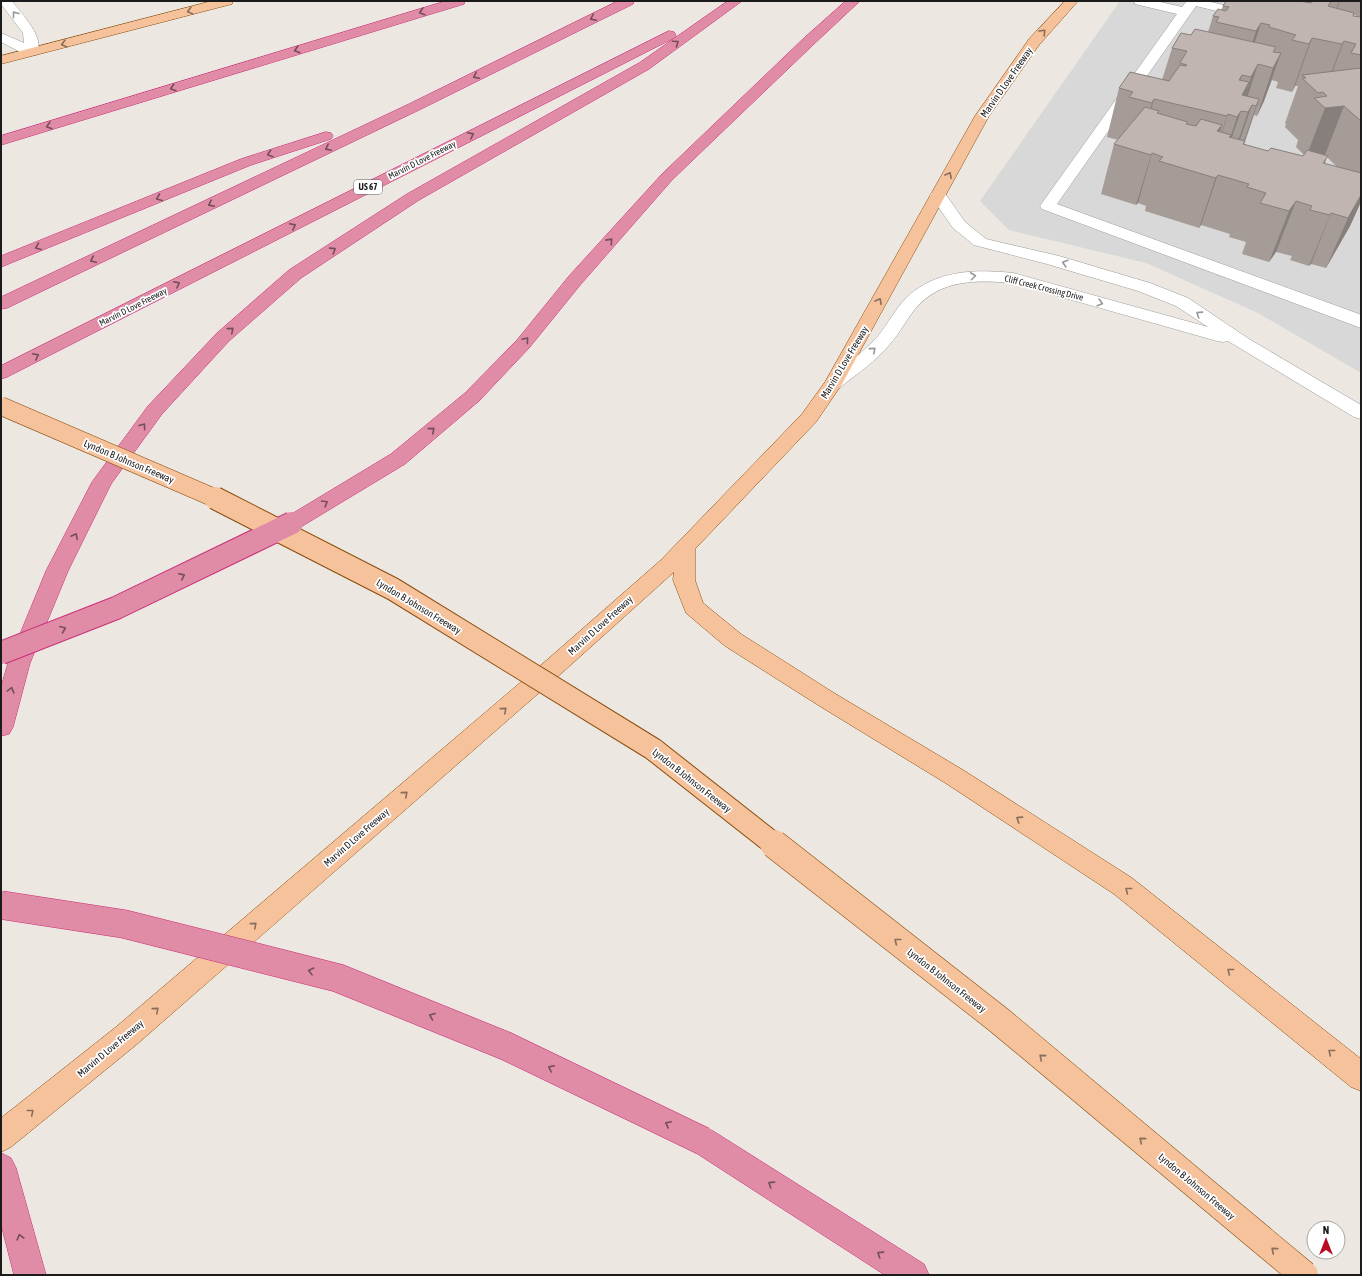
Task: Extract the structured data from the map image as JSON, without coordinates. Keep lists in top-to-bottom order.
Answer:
{
  "streets": {
    "highway": ["Marvin D Love Freeway", "US 67"],
    "main road": ["Lyndon B Johnson Freeway"],
    "street": ["Cliff Creek Crossing Drive"]
  },
  "crossings": [
    ["Marvin D Love Freeway", "Cliff Creek Crossing Drive"]
  ],
  "north": "top"
}
